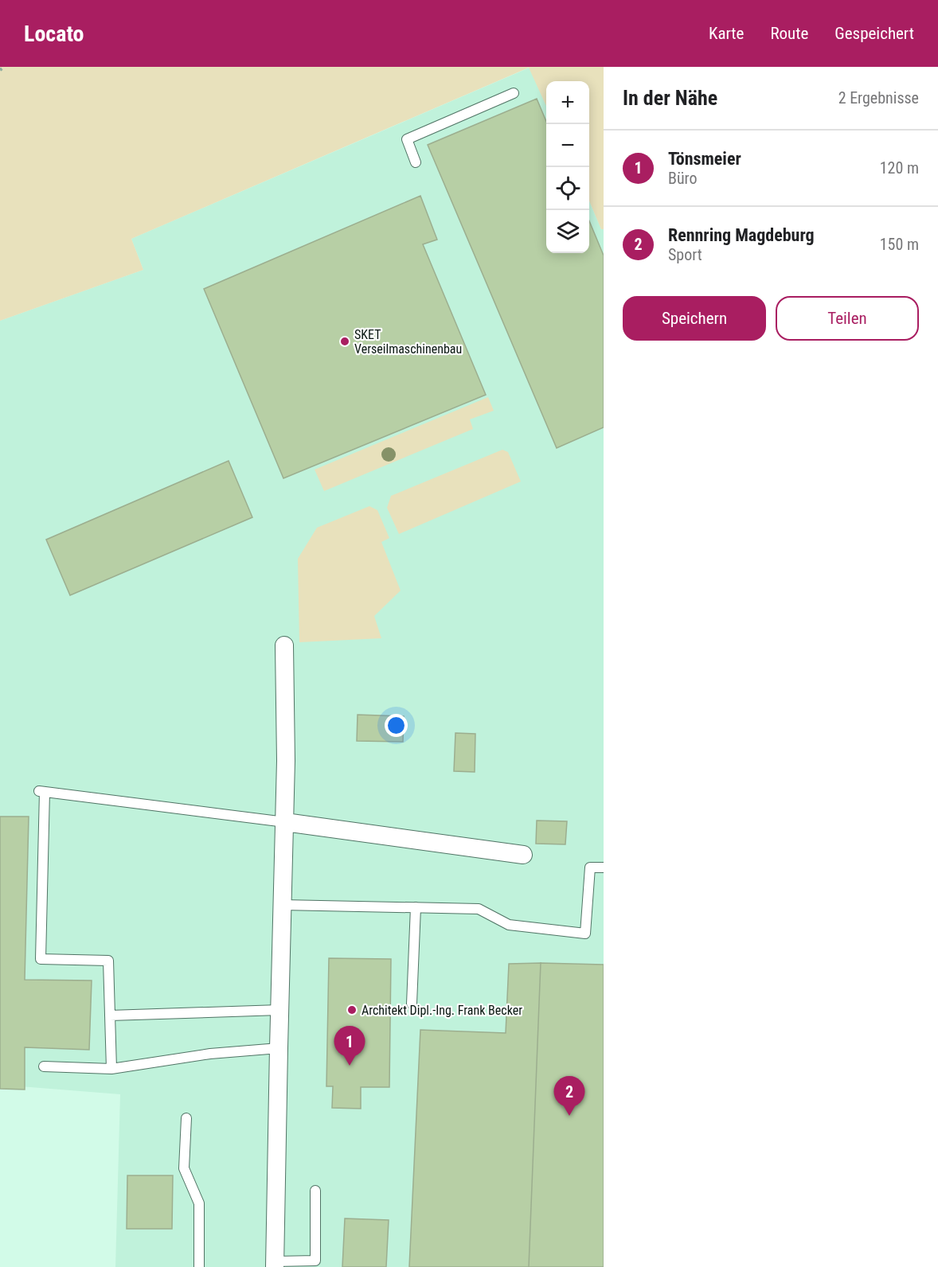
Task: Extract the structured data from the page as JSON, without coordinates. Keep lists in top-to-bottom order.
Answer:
{
  "places": ["SKET Verseilmaschinenbau", "Architekt Dipl.-Ing. Frank Becker"],
  "page": {
    "header": "Locato",
    "nav": ["Karte", "Route", "Gespeichert"],
    "heading": ["In der Nähe", "2 Ergebnisse"],
    "map_buttons": ["+", "−"],
    "list": [
      {
        "mark": "1",
        "name": "Tönsmeier",
        "note": "Büro",
        "value": "120 m"
      },
      {
        "mark": "2",
        "name": "Rennring Magdeburg",
        "note": "Sport",
        "value": "150 m"
      }
    ],
    "buttons": ["Speichern", "Teilen"],
    "pins": ["1", "2"]
  }
}
